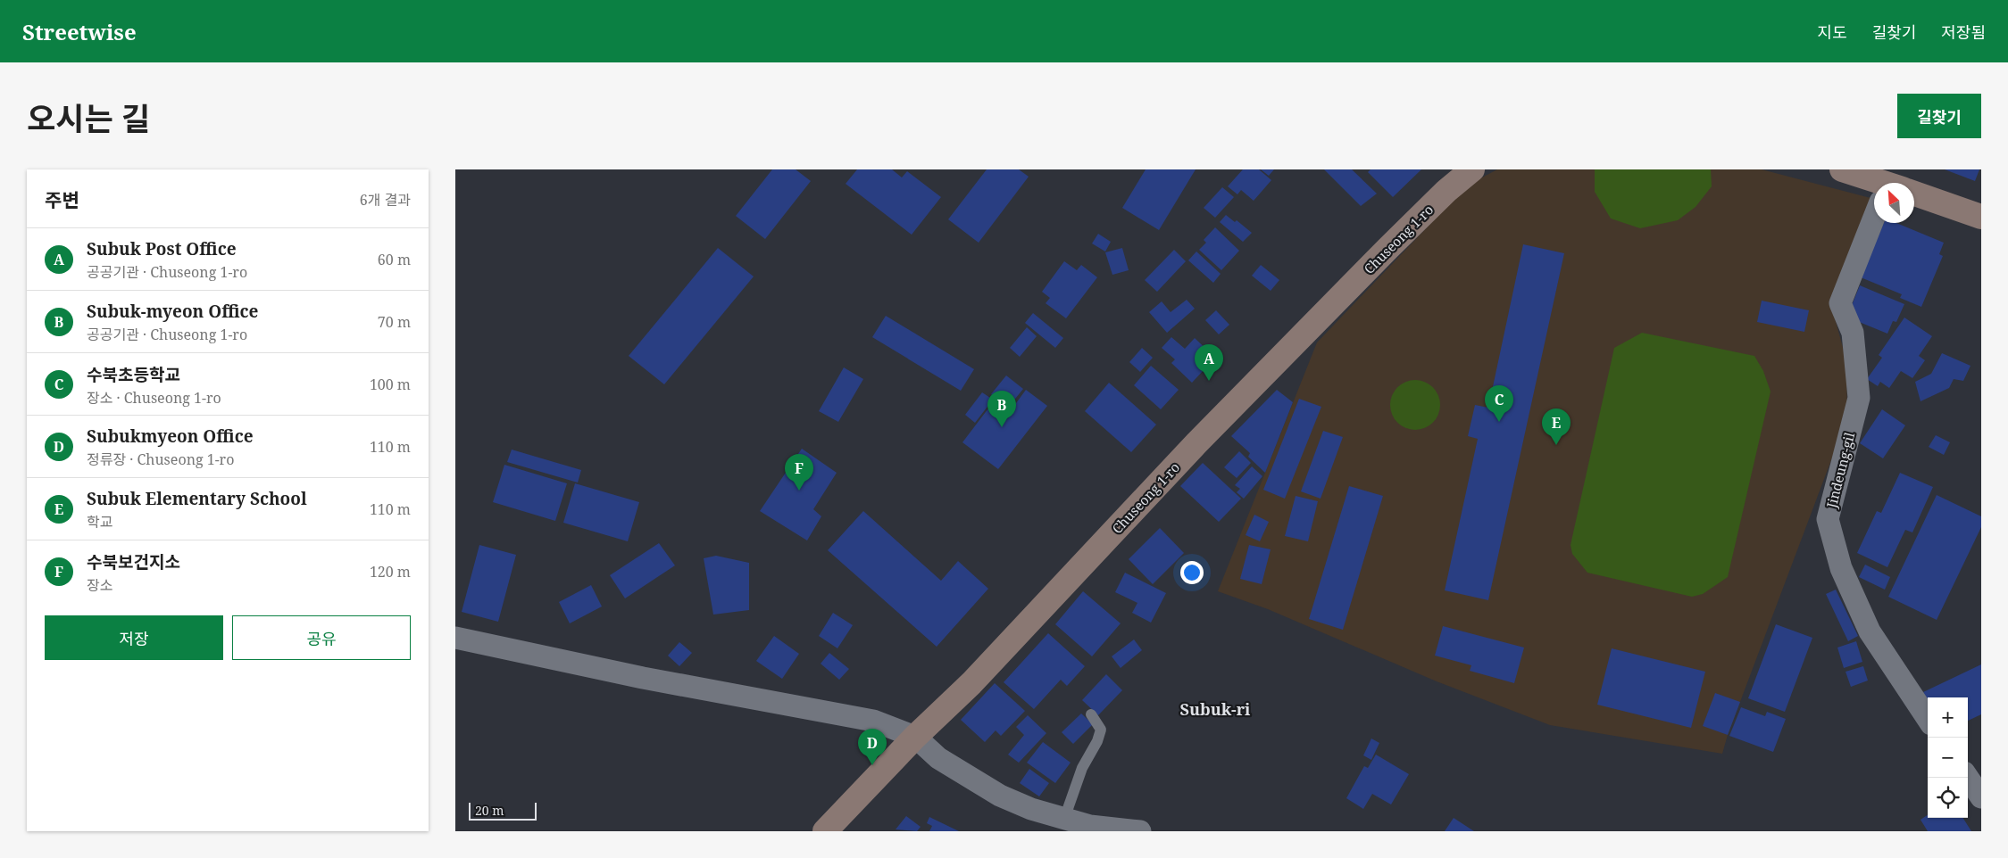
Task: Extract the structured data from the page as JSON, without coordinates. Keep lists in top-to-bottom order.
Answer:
{
  "streets": {
    "street": ["Chuseong 1-ro", "Jindeung-gil"]
  },
  "districts": ["Subuk-ri"],
  "scale_bar": "20 m",
  "north": "top left",
  "page": {
    "header": "Streetwise",
    "nav": ["지도", "길찾기", "저장됨"],
    "title": "오시는 길",
    "buttons": [
      "길찾기",
      ["저장", "공유"]
    ],
    "heading": ["주변", "6개 결과"],
    "list": [
      {
        "mark": "A",
        "name": "Subuk Post Office",
        "note": "공공기관 · Chuseong 1-ro",
        "value": "60 m"
      },
      {
        "mark": "B",
        "name": "Subuk-myeon Office",
        "note": "공공기관 · Chuseong 1-ro",
        "value": "70 m"
      },
      {
        "mark": "C",
        "name": "수북초등학교",
        "note": "장소 · Chuseong 1-ro",
        "value": "100 m"
      },
      {
        "mark": "D",
        "name": "Subukmyeon Office",
        "note": "정류장 · Chuseong 1-ro",
        "value": "110 m"
      },
      {
        "mark": "E",
        "name": "Subuk Elementary School",
        "note": "학교",
        "value": "110 m"
      },
      {
        "mark": "F",
        "name": "수북보건지소",
        "note": "장소",
        "value": "120 m"
      }
    ],
    "pins": [
      "A",
      "C",
      "B",
      "E",
      "F",
      "D"
    ],
    "map_buttons": ["+", "−"],
    "scale": "20 m"
  }
}
